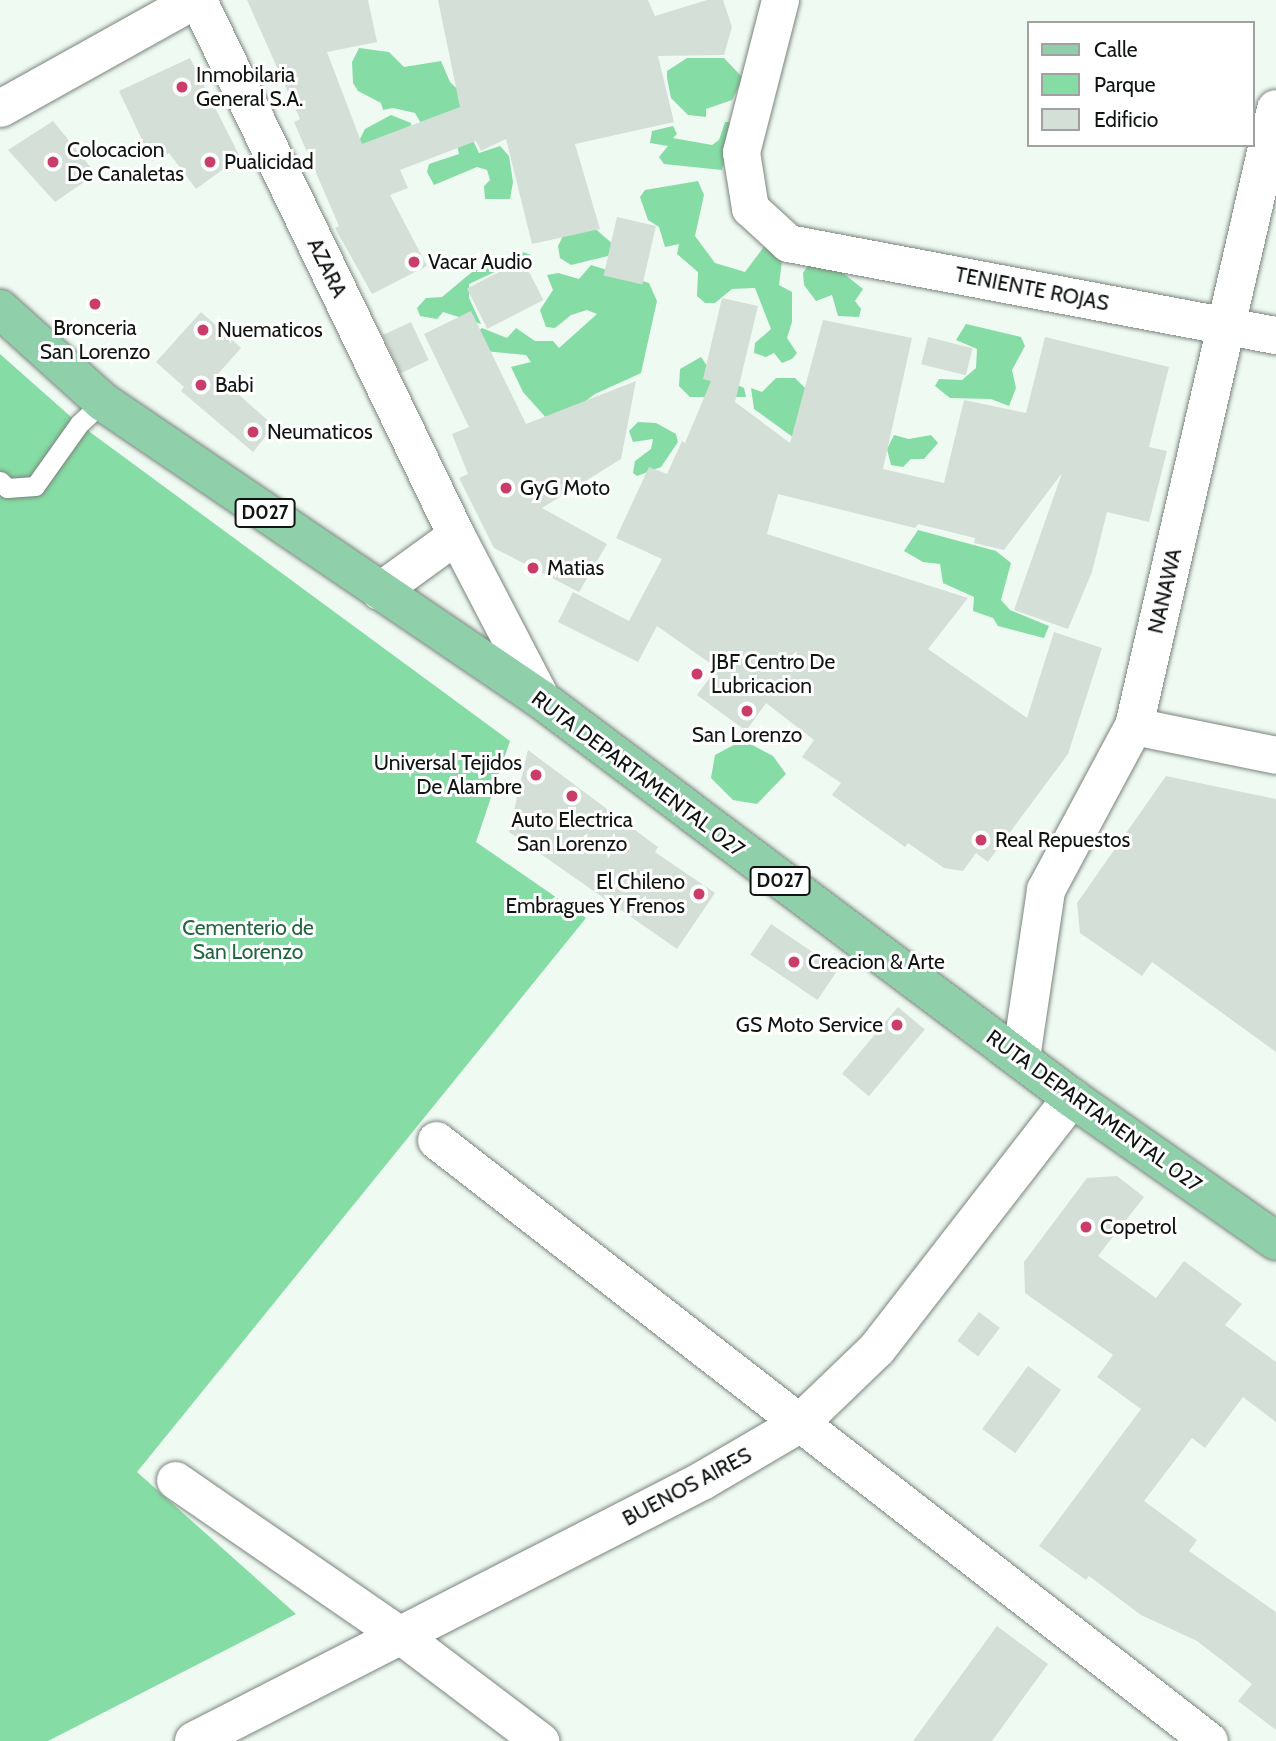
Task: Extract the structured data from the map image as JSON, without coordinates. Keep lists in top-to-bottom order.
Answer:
{
  "streets": {
    "main road": ["D027", "RUTA DEPARTAMENTAL 027"],
    "street": [
      "AZARA",
      "TENIENTE ROJAS",
      "NANAWA",
      "BUENOS AIRES"
    ]
  },
  "crossings": [
    ["AZARA", "RUTA DEPARTAMENTAL 027"],
    ["TENIENTE ROJAS", "NANAWA"],
    ["NANAWA", "RUTA DEPARTAMENTAL 027"],
    ["RUTA DEPARTAMENTAL 027", "BUENOS AIRES"]
  ],
  "parks": ["Cementerio de San Lorenzo"],
  "places": [
    "Inmobilaria General S.A.",
    "Colocacion De Canaletas",
    "Pualicidad",
    "Vacar Audio",
    "Bronceria San Lorenzo",
    "Nuematicos",
    "Babi",
    "Neumaticos",
    "GyG Moto",
    "Matias",
    "JBF Centro De Lubricacion",
    "San Lorenzo",
    "Universal Tejidos De Alambre",
    "Auto Electrica San Lorenzo",
    "Real Repuestos",
    "El Chileno Embragues Y Frenos",
    "Creacion & Arte",
    "GS Moto Service",
    "Copetrol"
  ],
  "legend": ["Calle", "Parque", "Edificio"]
}
